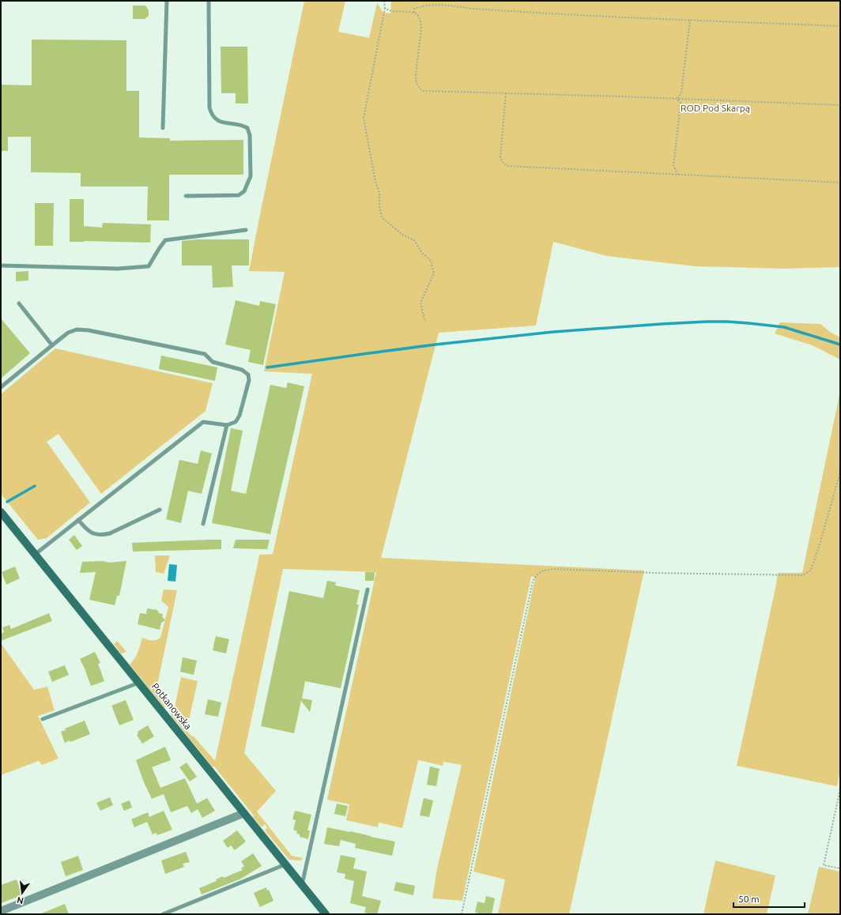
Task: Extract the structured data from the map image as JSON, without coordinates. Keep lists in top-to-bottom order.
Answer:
{
  "streets": {
    "street": ["Potkanowska"]
  },
  "parks": ["ROD Pod Skarpą"],
  "scale_bar": "50 m",
  "north": "bottom"
}
